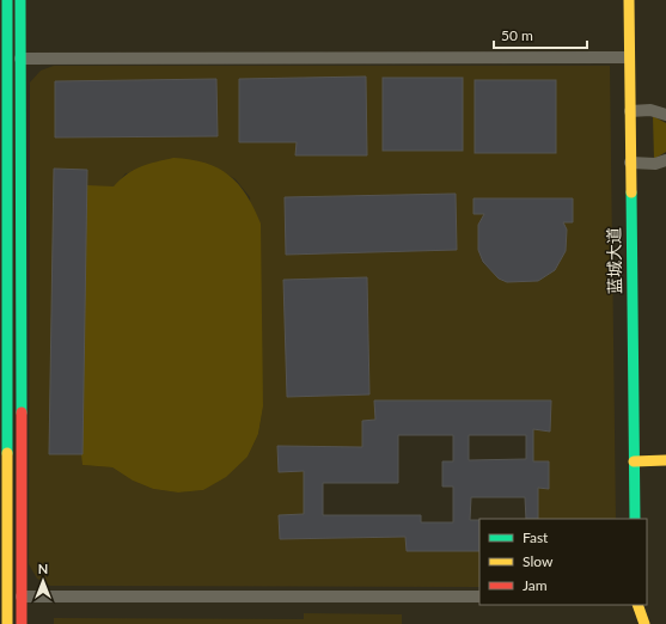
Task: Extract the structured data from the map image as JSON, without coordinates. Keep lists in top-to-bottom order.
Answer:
{
  "streets": {
    "main road": ["蓝城大道"]
  },
  "legend": ["Fast", "Slow", "Jam"],
  "scale_bar": "50 m",
  "north": "top"
}
